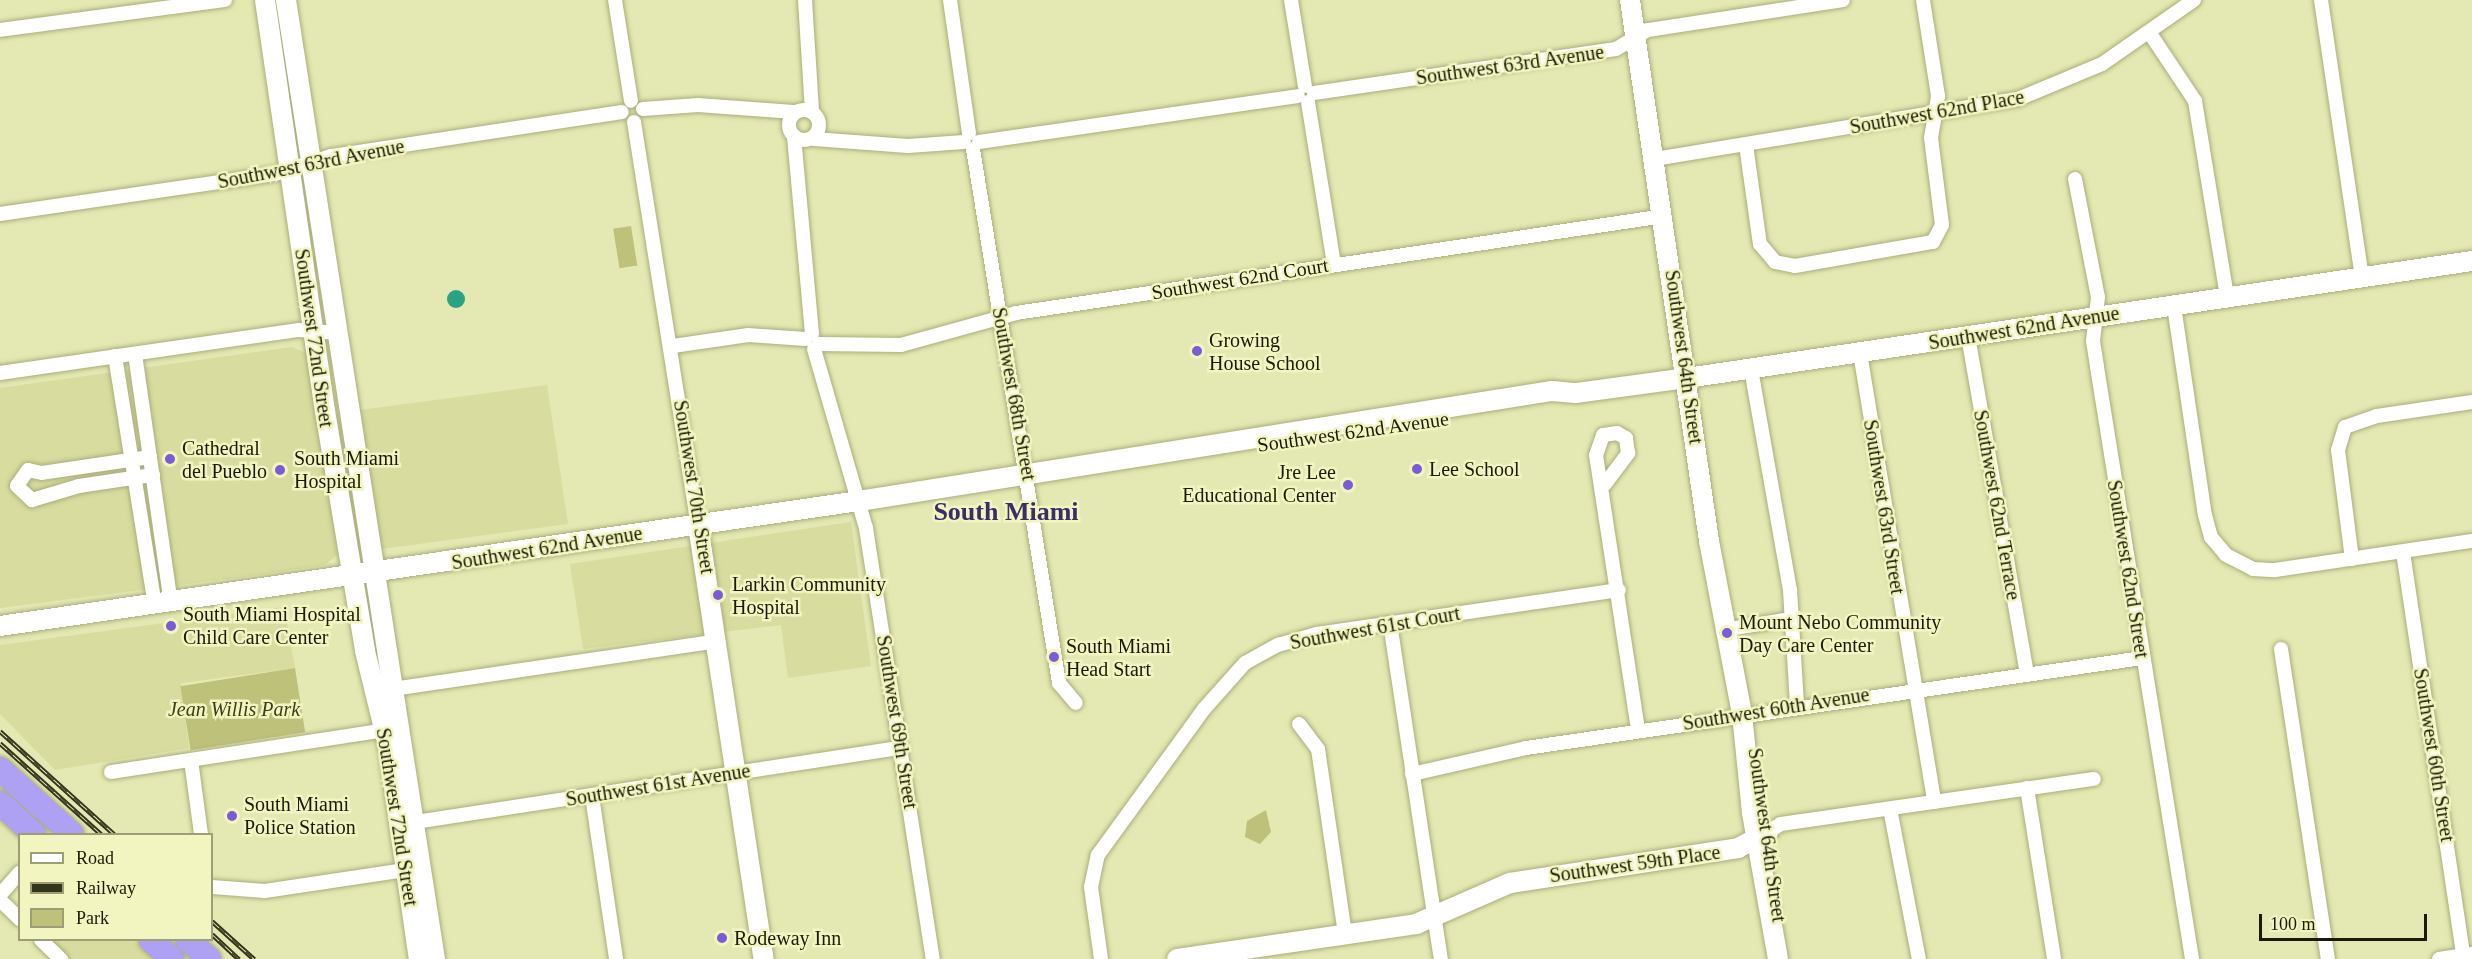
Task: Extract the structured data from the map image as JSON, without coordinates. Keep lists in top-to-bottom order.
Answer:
{
  "streets": {
    "street": [
      "Southwest 63rd Avenue",
      "Southwest 62nd Place",
      "Southwest 62nd Court",
      "Southwest 62nd Avenue",
      "Southwest 72nd Street",
      "Southwest 64th Street",
      "Southwest 68th Street",
      "Southwest 70th Street",
      "Southwest 62nd Terrace",
      "Southwest 63rd Street",
      "Southwest 62nd Street",
      "Southwest 61st Court",
      "Southwest 60th Avenue",
      "Southwest 69th Street",
      "Southwest 60th Street",
      "Southwest 61st Avenue",
      "Southwest 59th Place"
    ]
  },
  "crossings": [
    ["Southwest 63rd Avenue", "Southwest 72nd Street"],
    ["Southwest 63rd Avenue", "Southwest 64th Street"],
    ["Southwest 63rd Avenue", "Southwest 68th Street"],
    ["Southwest 63rd Avenue", "Southwest 70th Street"],
    ["Southwest 63rd Avenue", "Southwest 69th Street"],
    ["Southwest 62nd Place", "Southwest 64th Street"],
    ["Southwest 62nd Court", "Southwest 64th Street"],
    ["Southwest 62nd Court", "Southwest 68th Street"],
    ["Southwest 62nd Court", "Southwest 70th Street"],
    ["Southwest 62nd Court", "Southwest 69th Street"],
    ["Southwest 62nd Avenue", "Southwest 72nd Street"],
    ["Southwest 62nd Avenue", "Southwest 64th Street"],
    ["Southwest 62nd Avenue", "Southwest 68th Street"],
    ["Southwest 62nd Avenue", "Southwest 70th Street"],
    ["Southwest 62nd Avenue", "Southwest 62nd Terrace"],
    ["Southwest 62nd Avenue", "Southwest 63rd Street"],
    ["Southwest 62nd Avenue", "Southwest 62nd Street"],
    ["Southwest 62nd Avenue", "Southwest 69th Street"],
    ["Southwest 72nd Street", "Southwest 61st Avenue"],
    ["Southwest 64th Street", "Southwest 60th Avenue"],
    ["Southwest 64th Street", "Southwest 59th Place"],
    ["Southwest 70th Street", "Southwest 61st Avenue"],
    ["Southwest 62nd Terrace", "Southwest 60th Avenue"],
    ["Southwest 63rd Street", "Southwest 60th Avenue"],
    ["Southwest 63rd Street", "Southwest 59th Place"],
    ["Southwest 62nd Street", "Southwest 60th Avenue"],
    ["Southwest 69th Street", "Southwest 61st Avenue"]
  ],
  "districts": ["South Miami"],
  "parks": ["Jean Willis Park"],
  "places": [
    "Growing House School",
    "Cathedral del Pueblo",
    "Lee School",
    "South Miami Hospital",
    "Jre Lee Educational Center",
    "Larkin Community Hospital",
    "South Miami Hospital Child Care Center",
    "Mount Nebo Community Day Care Center",
    "South Miami Head Start",
    "South Miami Police Station",
    "Rodeway Inn"
  ],
  "legend": ["Road", "Railway", "Park"],
  "scale_bar": "100 m"
}
